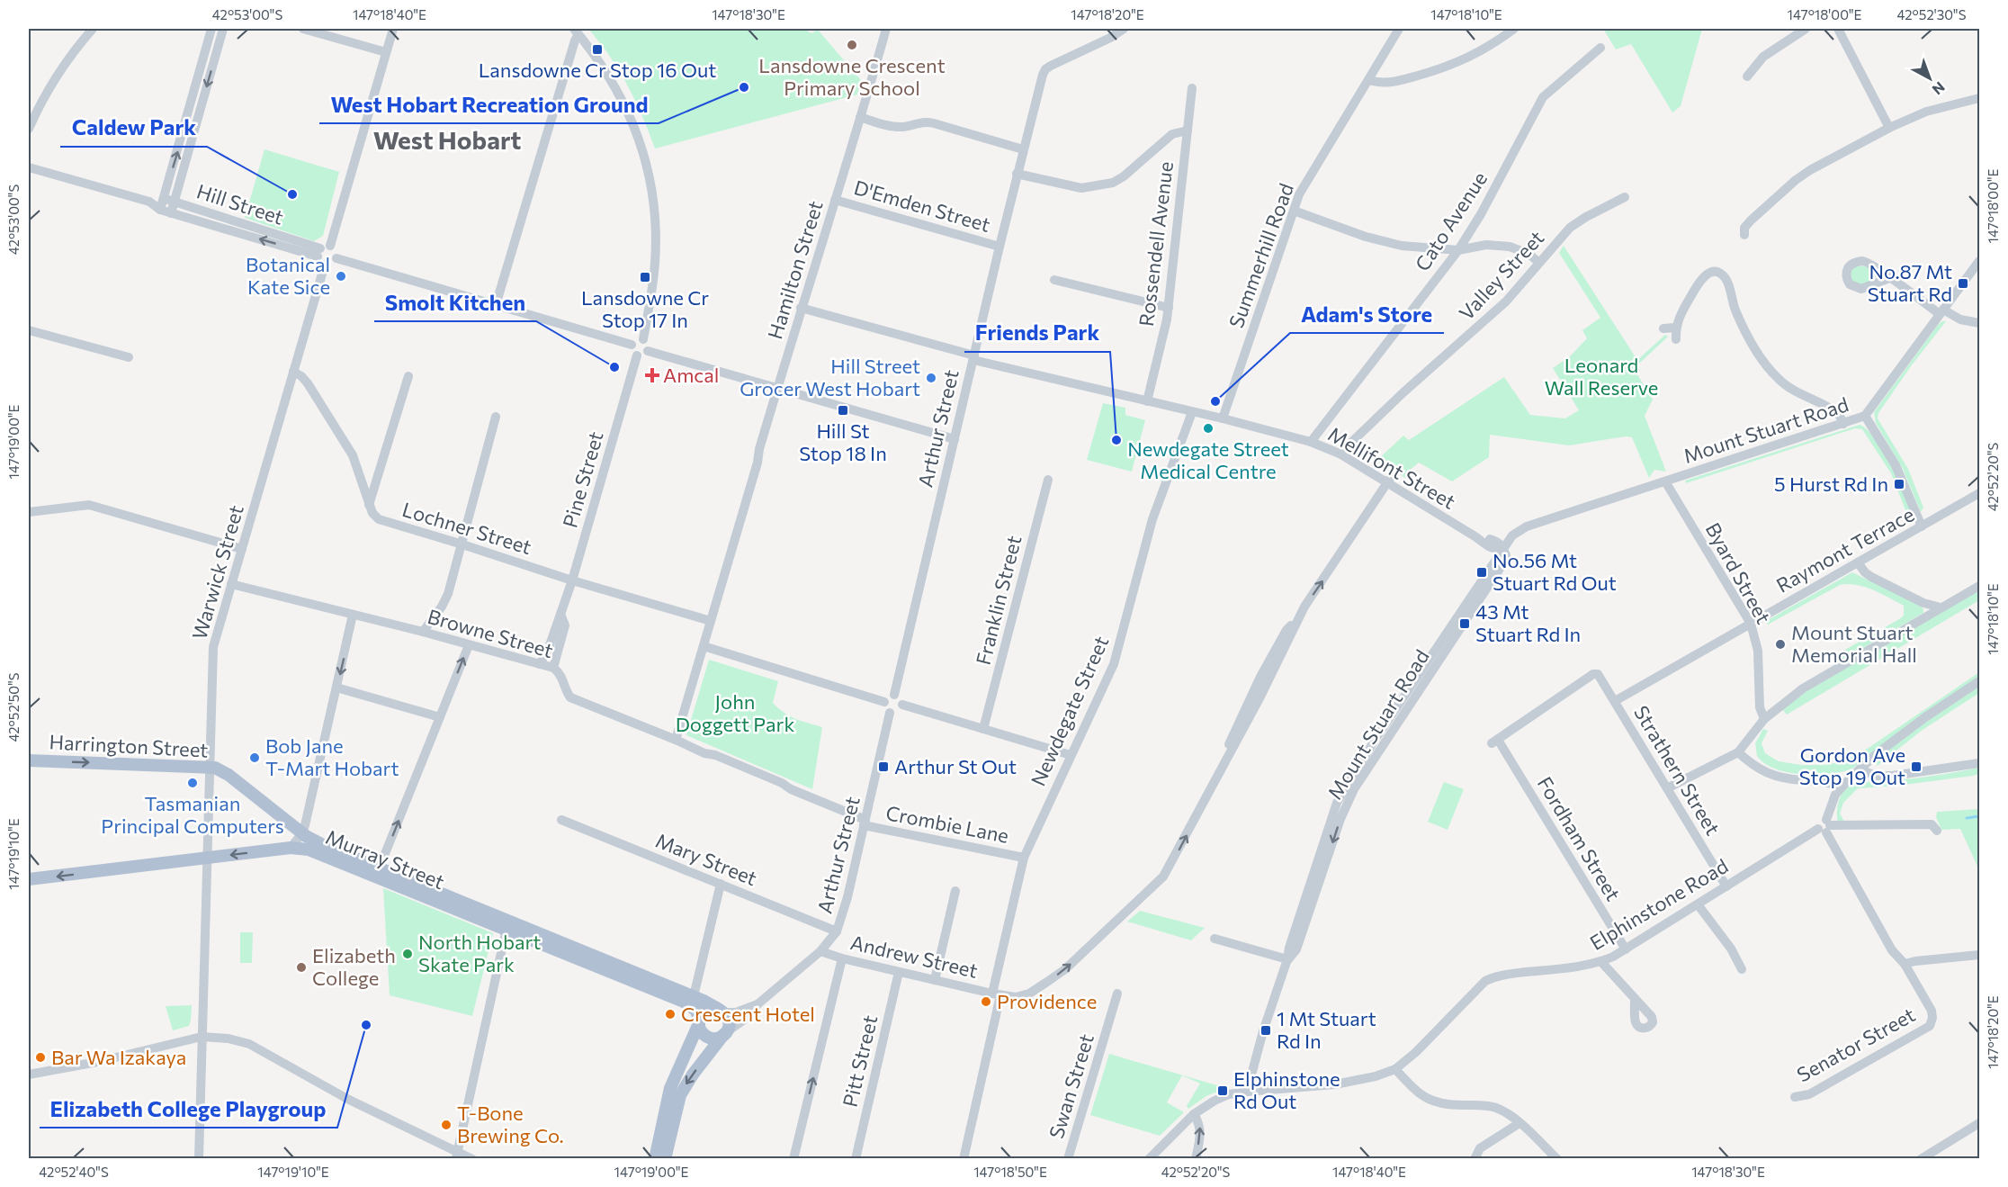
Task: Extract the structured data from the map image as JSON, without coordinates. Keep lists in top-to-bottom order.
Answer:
{
  "streets": {
    "main road": ["Harrington Street", "Murray Street"],
    "street": [
      "Hill Street",
      "D'Emden Street",
      "Cato Avenue",
      "Rossendell Avenue",
      "Summerhill Road",
      "Hamilton Street",
      "Valley Street",
      "Arthur Street",
      "Mount Stuart Road",
      "Mellifont Street",
      "Pine Street",
      "Lochner Street",
      "Raymont Terrace",
      "Warwick Street",
      "Byard Street",
      "Franklin Street",
      "Browne Street",
      "Newdegate Street",
      "Strathern Street",
      "Crombie Lane",
      "Fordham Street",
      "Mary Street",
      "Elphinstone Road",
      "Andrew Street",
      "Senator Street",
      "Pitt Street",
      "Swan Street"
    ]
  },
  "crossings": [
    ["Hill Street", "Warwick Street"],
    ["D'Emden Street", "Hamilton Street"],
    ["D'Emden Street", "Arthur Street"],
    ["Cato Avenue", "Mellifont Street"],
    ["Rossendell Avenue", "Mellifont Street"],
    ["Summerhill Road", "Mellifont Street"],
    ["Hamilton Street", "Mellifont Street"],
    ["Hamilton Street", "Lochner Street"],
    ["Hamilton Street", "Browne Street"],
    ["Valley Street", "Mellifont Street"],
    ["Arthur Street", "Mellifont Street"],
    ["Arthur Street", "Browne Street"],
    ["Arthur Street", "Crombie Lane"],
    ["Arthur Street", "Murray Street"],
    ["Arthur Street", "Mary Street"],
    ["Arthur Street", "Andrew Street"],
    ["Mount Stuart Road", "Mellifont Street"],
    ["Mount Stuart Road", "Byard Street"],
    ["Mount Stuart Road", "Elphinstone Road"],
    ["Mellifont Street", "Newdegate Street"],
    ["Mellifont Street", "Andrew Street"],
    ["Pine Street", "Lochner Street"],
    ["Pine Street", "Browne Street"],
    ["Lochner Street", "Warwick Street"],
    ["Raymont Terrace", "Byard Street"],
    ["Raymont Terrace", "Strathern Street"],
    ["Warwick Street", "Browne Street"],
    ["Warwick Street", "Harrington Street"],
    ["Warwick Street", "Murray Street"],
    ["Browne Street", "Crombie Lane"],
    ["Newdegate Street", "Crombie Lane"],
    ["Newdegate Street", "Andrew Street"],
    ["Harrington Street", "Murray Street"],
    ["Strathern Street", "Fordham Street"],
    ["Strathern Street", "Elphinstone Road"],
    ["Fordham Street", "Elphinstone Road"],
    ["Andrew Street", "Pitt Street"]
  ],
  "one_way": ["Harrington Street", "Andrew Street"],
  "districts": ["West Hobart"],
  "parks": ["Leonard Wall Reserve", "John Doggett Park"],
  "places": {
    "other": [
      "Lansdowne Crescent Primary School",
      "West Hobart Recreation Ground",
      "Caldew Park",
      "Botanical Kate Sice",
      "Smolt Kitchen",
      "Hill Street Grocer West Hobart",
      "Adam's Store",
      "Newdegate Street Medical Centre",
      "Friends Park",
      "Mount Stuart Memorial Hall",
      "Bob Jane T-Mart Hobart",
      "Tasmanian Principal Computers",
      "North Hobart Skate Park",
      "Elizabeth College",
      "Providence",
      "Crescent Hotel",
      "Elizabeth College Playgroup",
      "Bar Wa Izakaya",
      "T-Bone Brewing Co."
    ],
    "transit": [
      "Lansdowne Cr Stop 16 Out",
      "Lansdowne Cr Stop 17 In",
      "No.87 Mt Stuart Rd",
      "Hill St Stop 18 In",
      "5 Hurst Rd In",
      "No.56 Mt Stuart Rd Out",
      "43 Mt Stuart Rd In",
      "Arthur St Out",
      "Gordon Ave Stop 19 Out",
      "1 Mt Stuart Rd In",
      "Elphinstone Rd Out"
    ],
    "health": ["Amcal"]
  },
  "north": "bottom right",
  "coordinates": [
    "42°53'00\"S",
    "147°18'40\"E",
    "147°18'30\"E",
    "147°18'20\"E",
    "147°18'10\"E",
    "147°18'00\"E",
    "42°52'30\"S",
    "147°19'00\"E",
    "42°52'20\"S",
    "42°52'50\"S",
    "147°19'10\"E",
    "42°52'40\"S",
    "147°18'50\"E"
  ]
}
